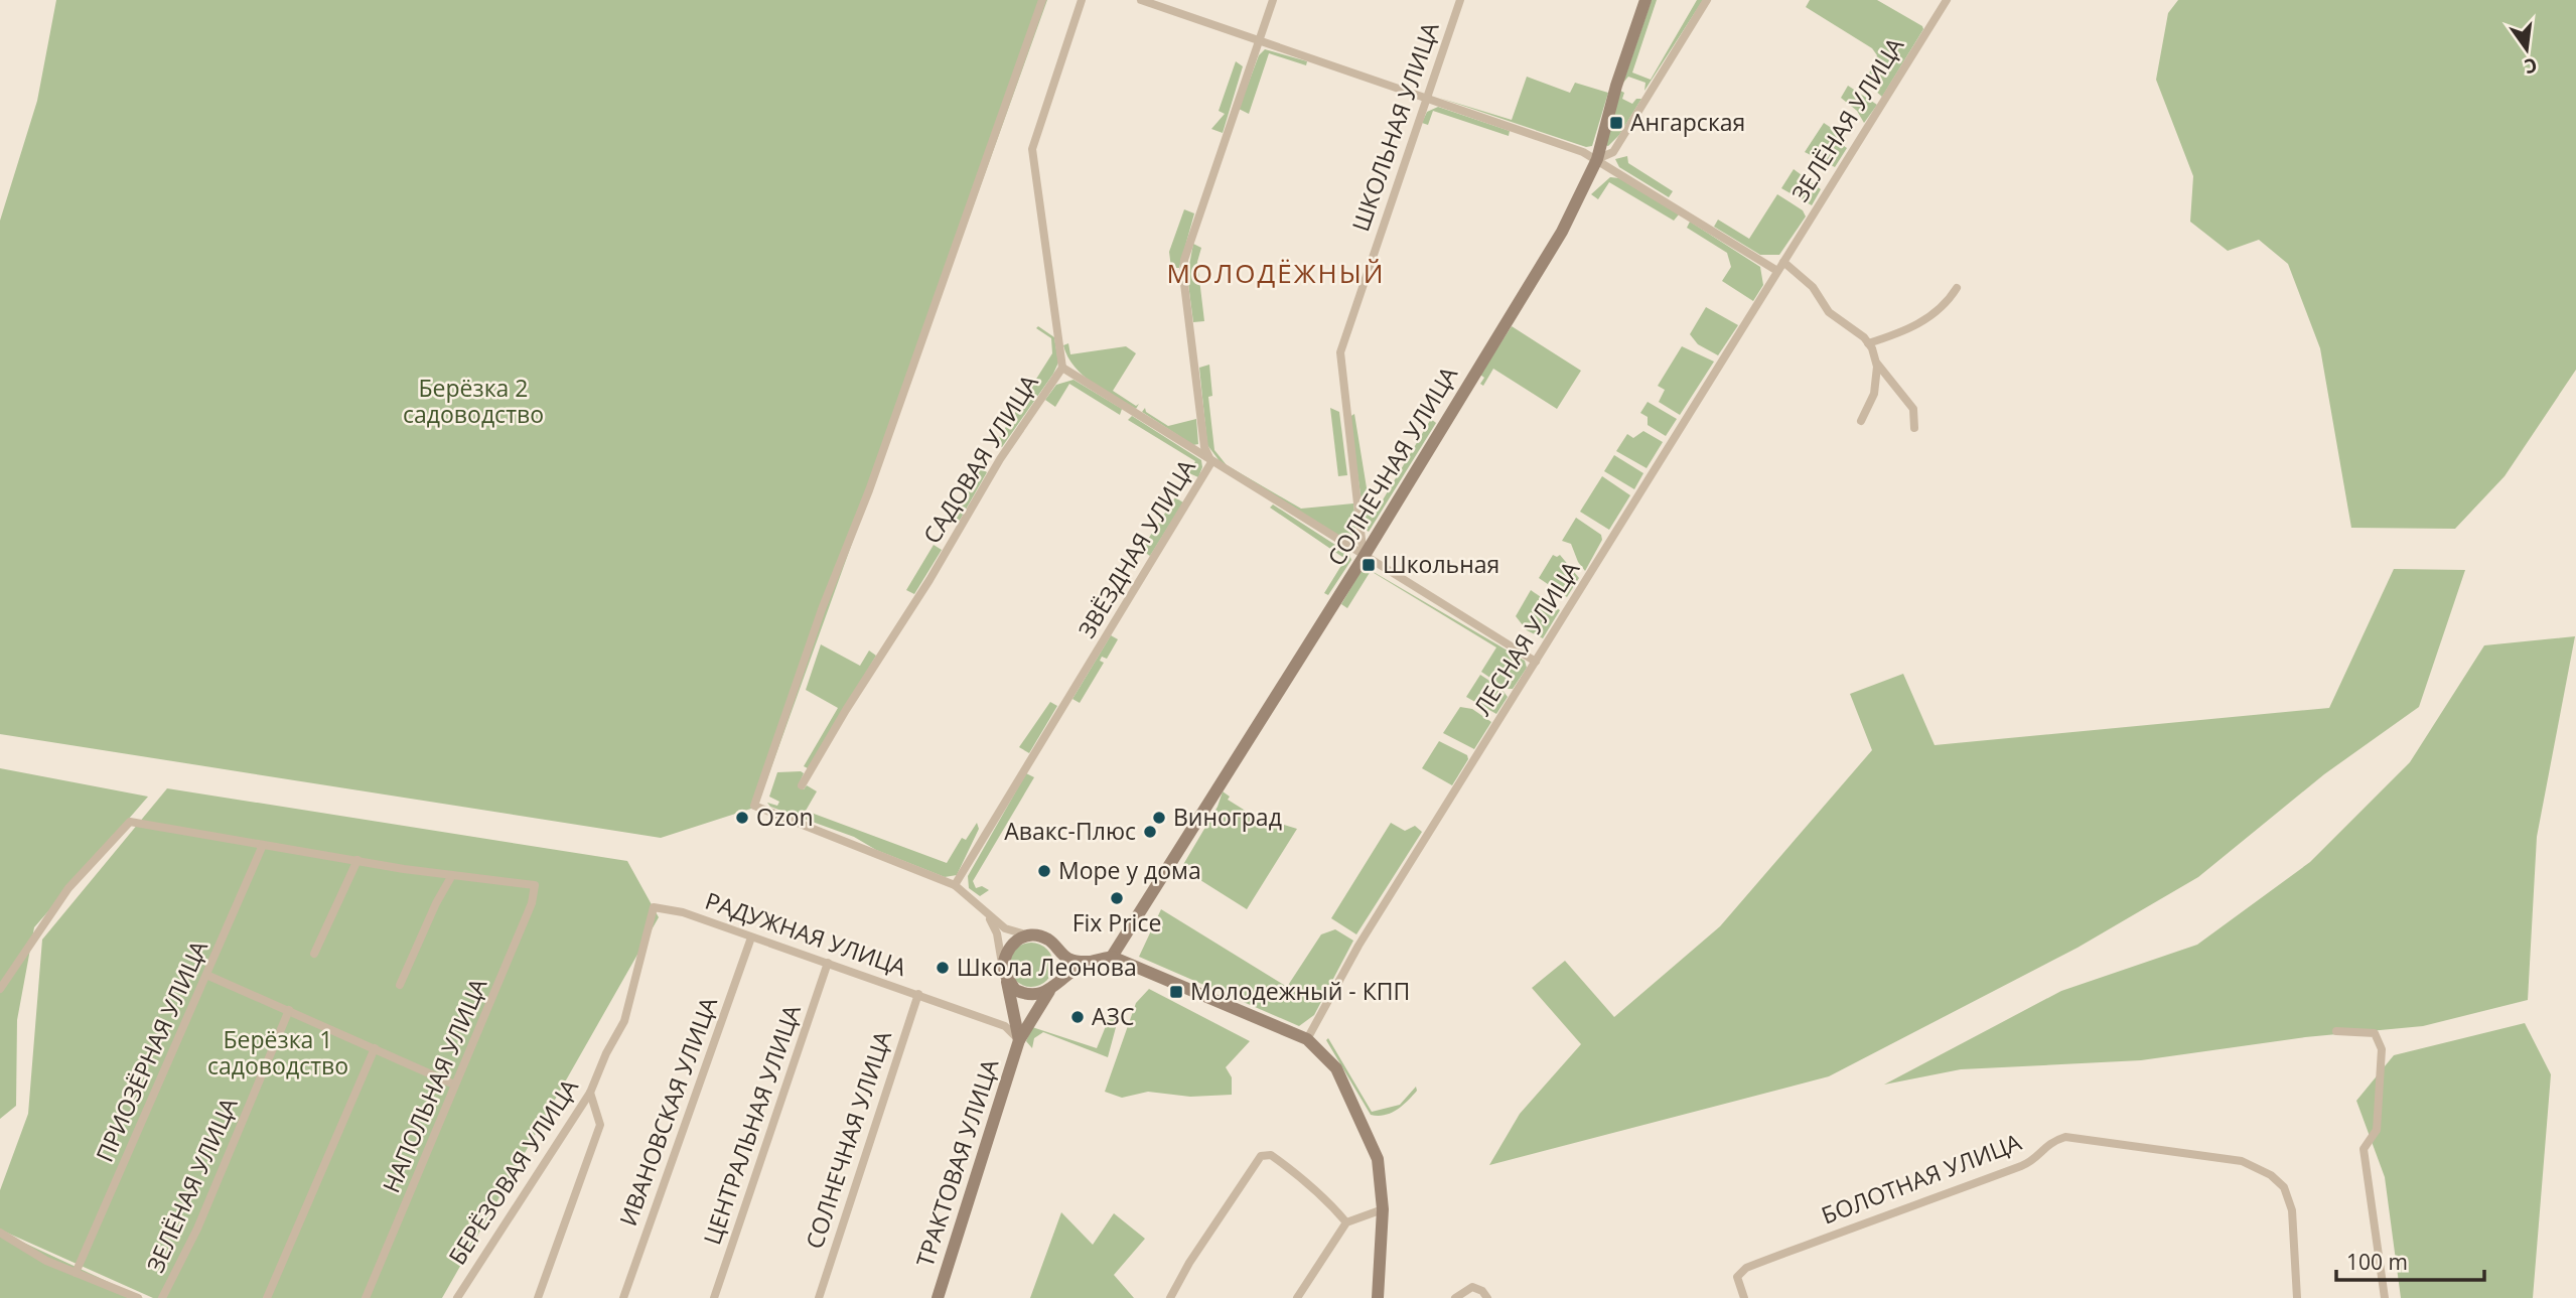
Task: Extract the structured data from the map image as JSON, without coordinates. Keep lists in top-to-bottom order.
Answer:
{
  "streets": {
    "street": [
      "ЗЕЛЁНАЯ УЛИЦА",
      "ШКОЛЬНАЯ УЛИЦА",
      "САДОВАЯ УЛИЦА",
      "СОЛНЕЧНАЯ УЛИЦА",
      "ЗВЁЗДНАЯ УЛИЦА",
      "ЛЕСНАЯ УЛИЦА",
      "РАДУЖНАЯ УЛИЦА",
      "ПРИОЗЁРНАЯ УЛИЦА",
      "НАПОЛЬНАЯ УЛИЦА",
      "ИВАНОВСКАЯ УЛИЦА",
      "ЦЕНТРАЛЬНАЯ УЛИЦА",
      "ТРАКТОВАЯ УЛИЦА",
      "БЕРЁЗОВАЯ УЛИЦА",
      "БОЛОТНАЯ УЛИЦА"
    ]
  },
  "crossings": [
    ["ЗЕЛЁНАЯ УЛИЦА", "ЛЕСНАЯ УЛИЦА"],
    ["ШКОЛЬНАЯ УЛИЦА", "СОЛНЕЧНАЯ УЛИЦА"],
    ["СОЛНЕЧНАЯ УЛИЦА", "РАДУЖНАЯ УЛИЦА"],
    ["РАДУЖНАЯ УЛИЦА", "ИВАНОВСКАЯ УЛИЦА"],
    ["РАДУЖНАЯ УЛИЦА", "ЦЕНТРАЛЬНАЯ УЛИЦА"],
    ["РАДУЖНАЯ УЛИЦА", "ТРАКТОВАЯ УЛИЦА"],
    ["РАДУЖНАЯ УЛИЦА", "БЕРЁЗОВАЯ УЛИЦА"]
  ],
  "districts": ["МОЛОДЁЖНЫЙ"],
  "parks": ["Берёзка 2 садоводство", "Берёзка 1 садоводство"],
  "places": {
    "transit": ["Ангарская", "Школьная", "Молодежный - КПП"],
    "other": [
      "Ozon",
      "Виноград",
      "Авакс-Плюс",
      "Море у дома",
      "Fix Price",
      "Школа Леонова",
      "АЗС"
    ]
  },
  "scale_bar": "100 m",
  "north": "bottom"
}
